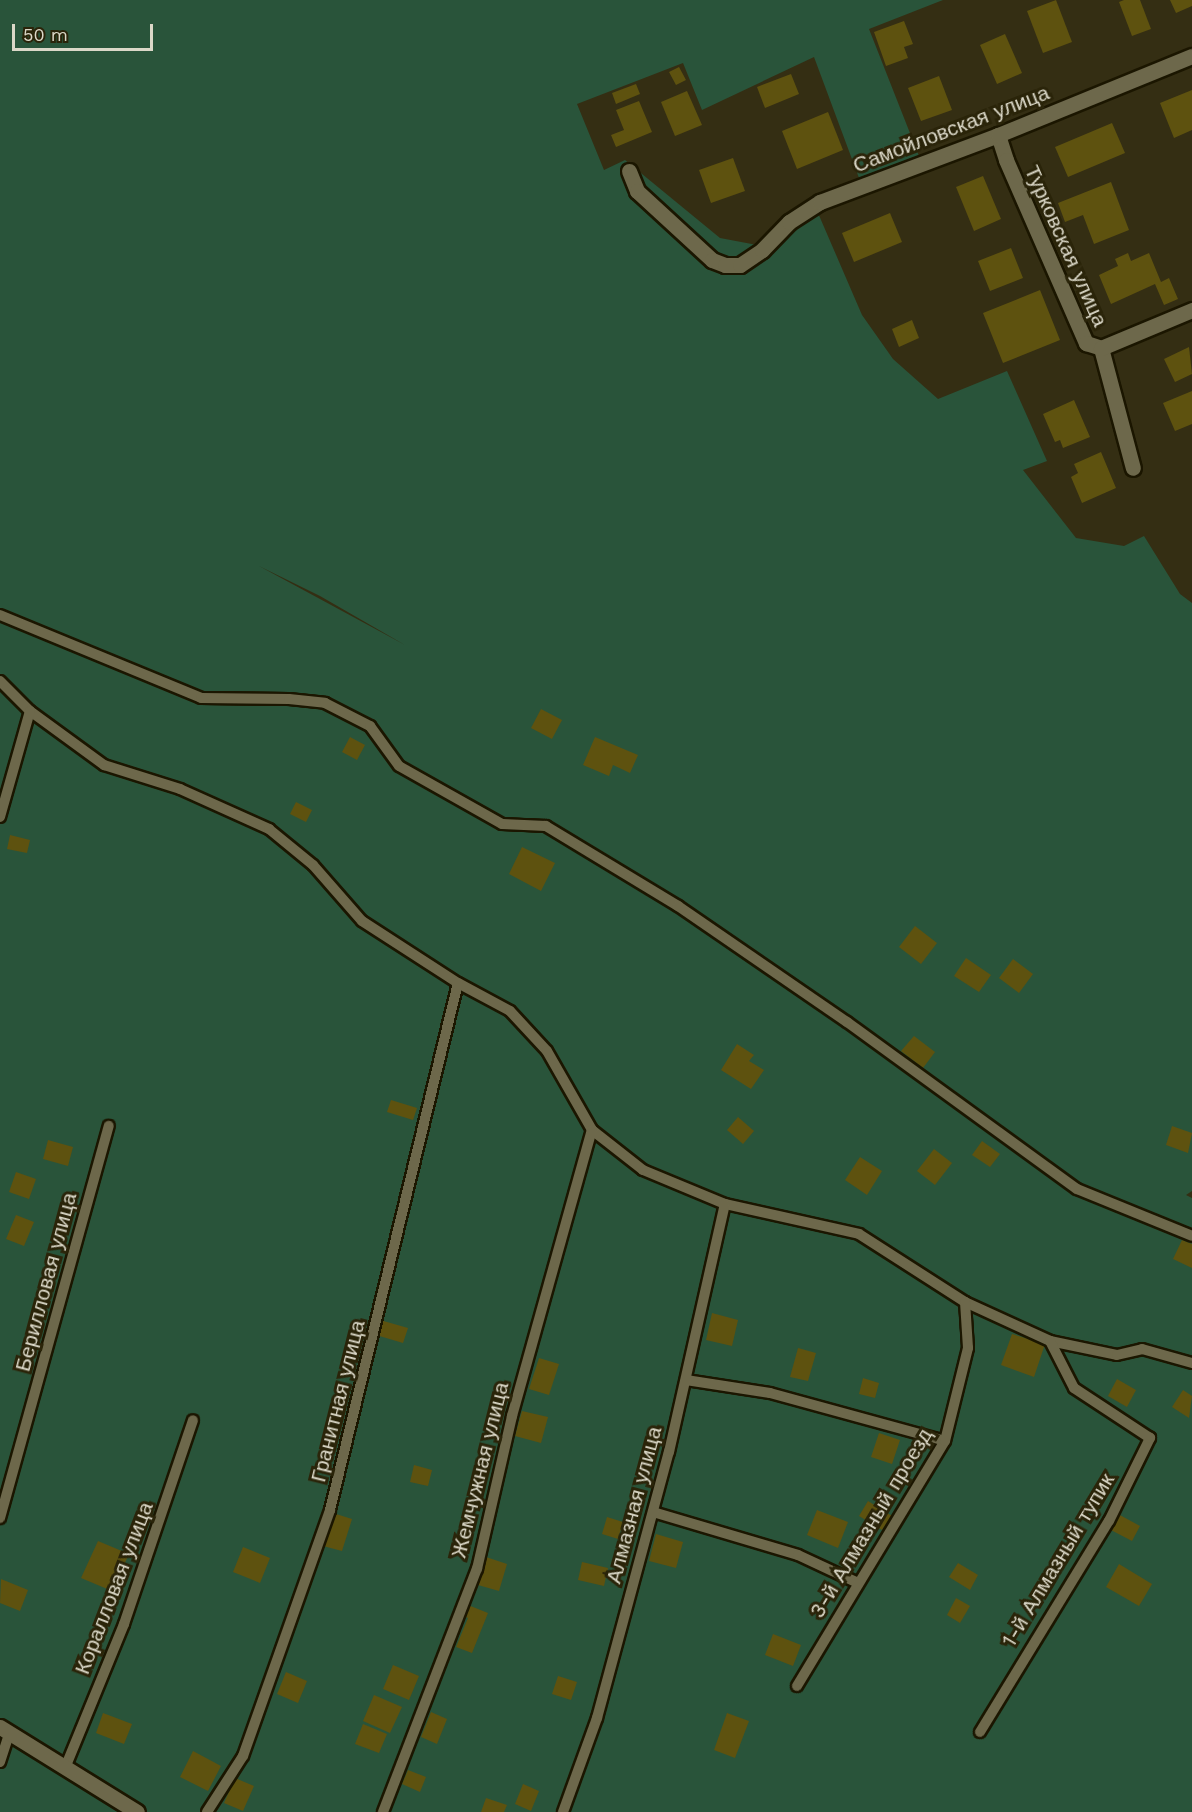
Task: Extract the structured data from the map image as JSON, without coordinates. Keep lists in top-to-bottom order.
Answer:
{
  "streets": {
    "street": ["Самойловская улица", "Турковская улица"],
    "lane": [
      "Берилловая улица",
      "Гранитная улица",
      "Жемчужная улица",
      "Алмазная улица",
      "3-й Алмазный проезд",
      "1-й Алмазный тупик",
      "Коралловая улица"
    ]
  },
  "crossings": [
    ["Самойловская улица", "Турковская улица"]
  ],
  "scale_bar": "50 m"
}
